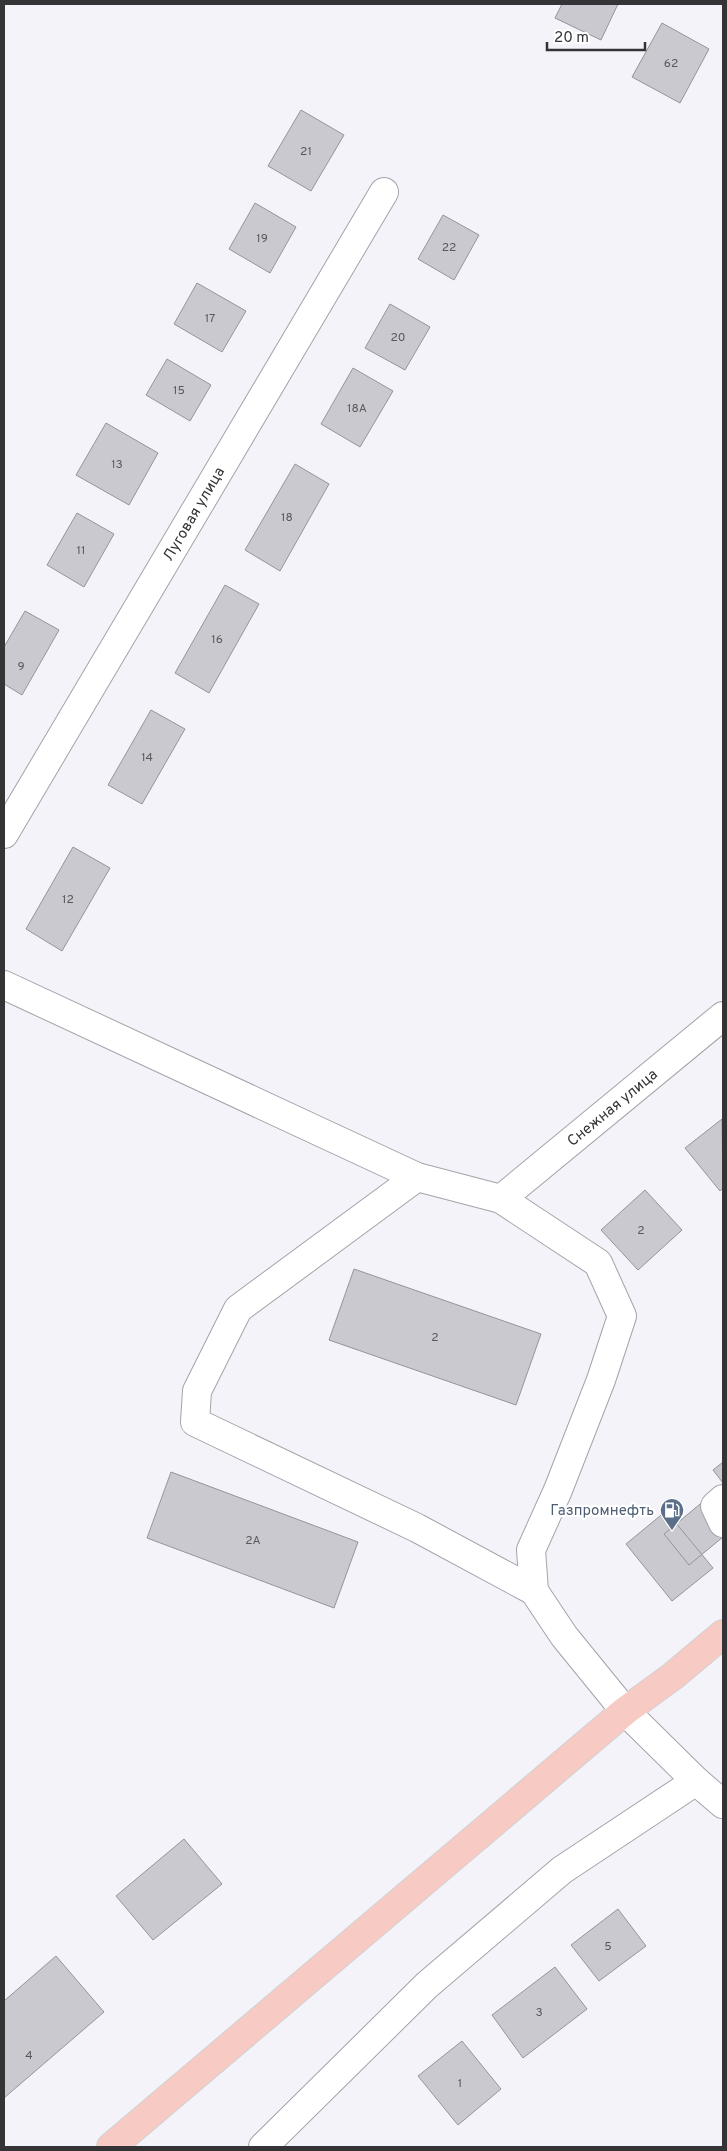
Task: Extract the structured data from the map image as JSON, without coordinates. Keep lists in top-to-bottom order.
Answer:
{
  "streets": {
    "street": ["Луговая улица", "Снежная улица"]
  },
  "places": {
    "fuel station": ["Газпромнефть"]
  },
  "house_numbers": [
    "62",
    "21",
    "19",
    "22",
    "17",
    "20",
    "15",
    "18А",
    "13",
    "18",
    "11",
    "16",
    "9",
    "14",
    "12",
    "2",
    "2",
    "2А",
    "5",
    "3",
    "4",
    "1"
  ],
  "scale_bar": "20 m"
}
